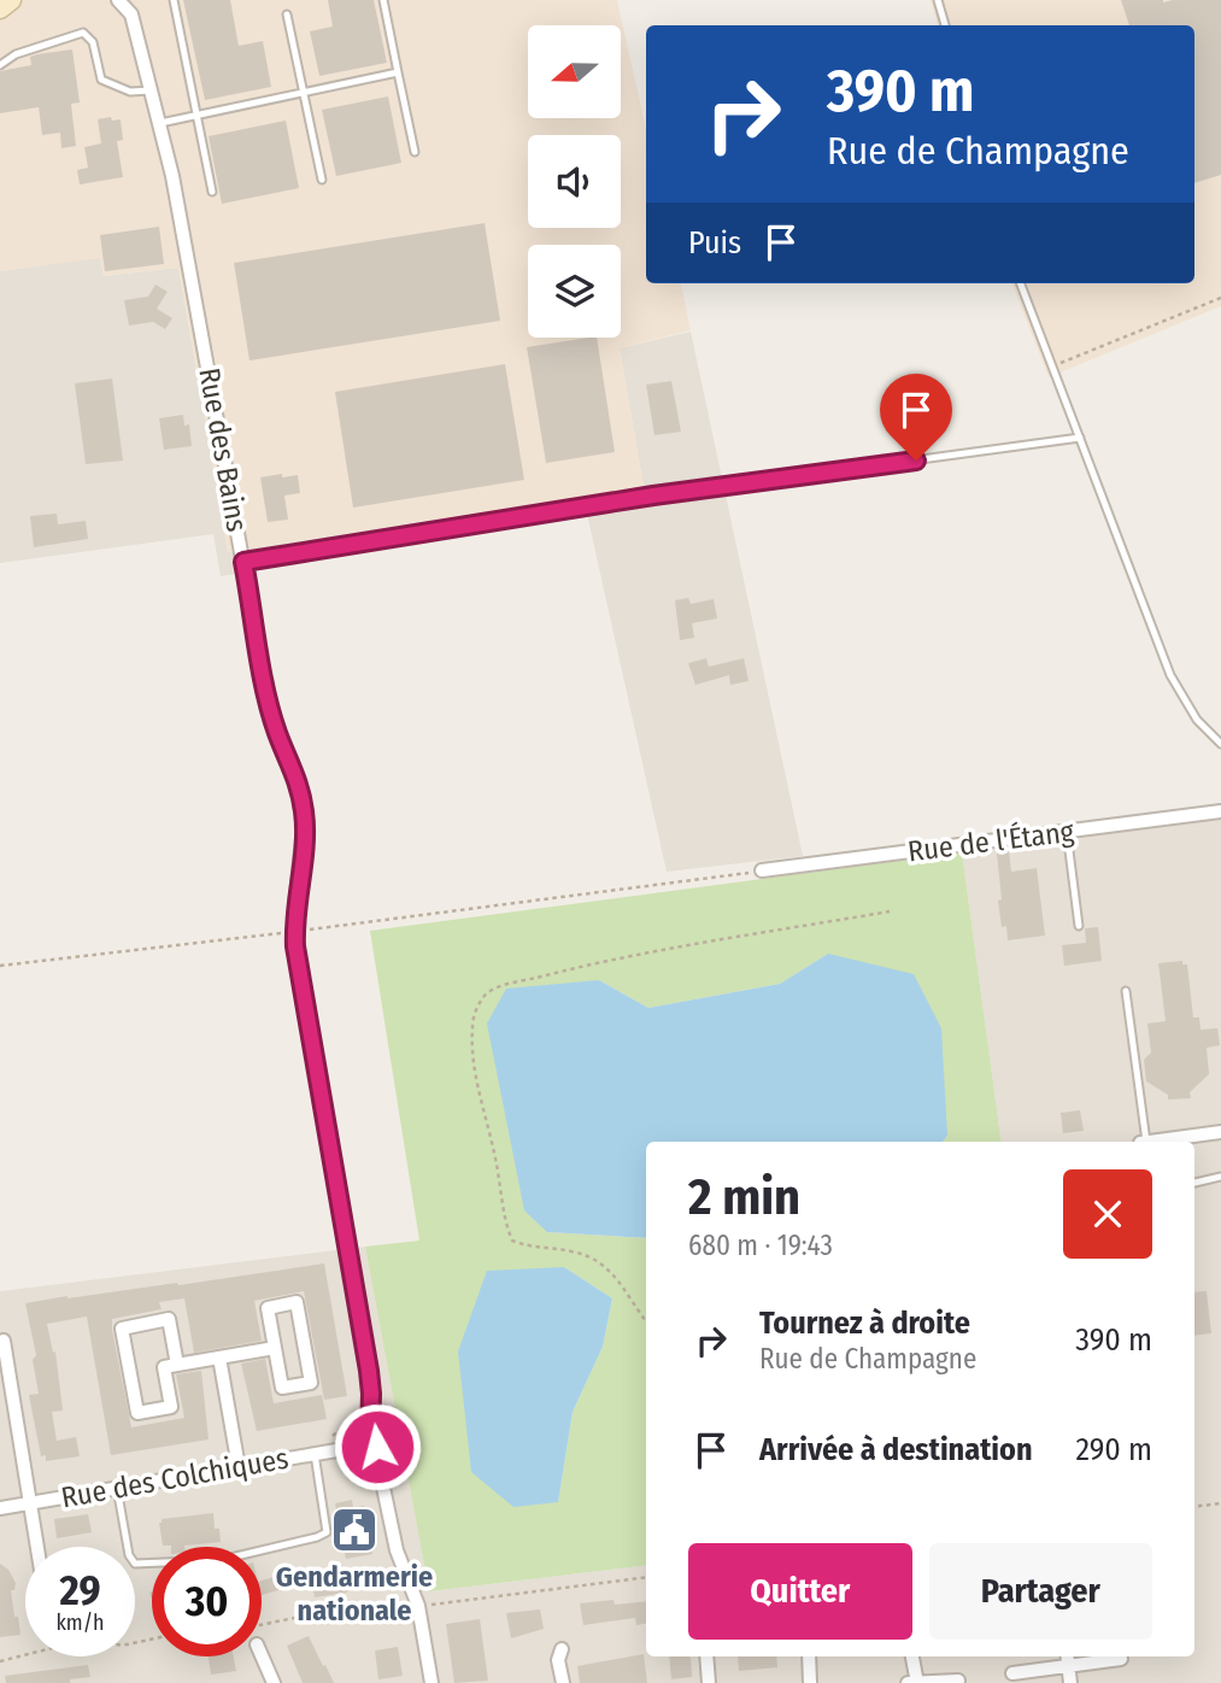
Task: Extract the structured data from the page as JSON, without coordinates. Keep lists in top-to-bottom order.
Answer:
{
  "streets": {
    "street": ["Rue des Bains", "Rue de l'Étang", "Rue des Colchiques"]
  },
  "crossings": [
    ["Rue des Bains", "Rue des Colchiques"]
  ],
  "places": {
    "public building": ["Gendarmerie nationale"]
  },
  "north": "left",
  "page": {
    "turn": ["390 m", "Rue de Champagne"],
    "then": "Puis",
    "heading": ["2 min", "680 m · 19:43"],
    "list": [
      {
        "name": "Tournez à droite",
        "note": "Rue de Champagne",
        "value": "390 m"
      },
      {
        "name": "Arrivée à destination",
        "value": "290 m"
      }
    ],
    "buttons": ["Quitter", "Partager"],
    "speed": "29 km/h",
    "limit": "30"
  }
}
